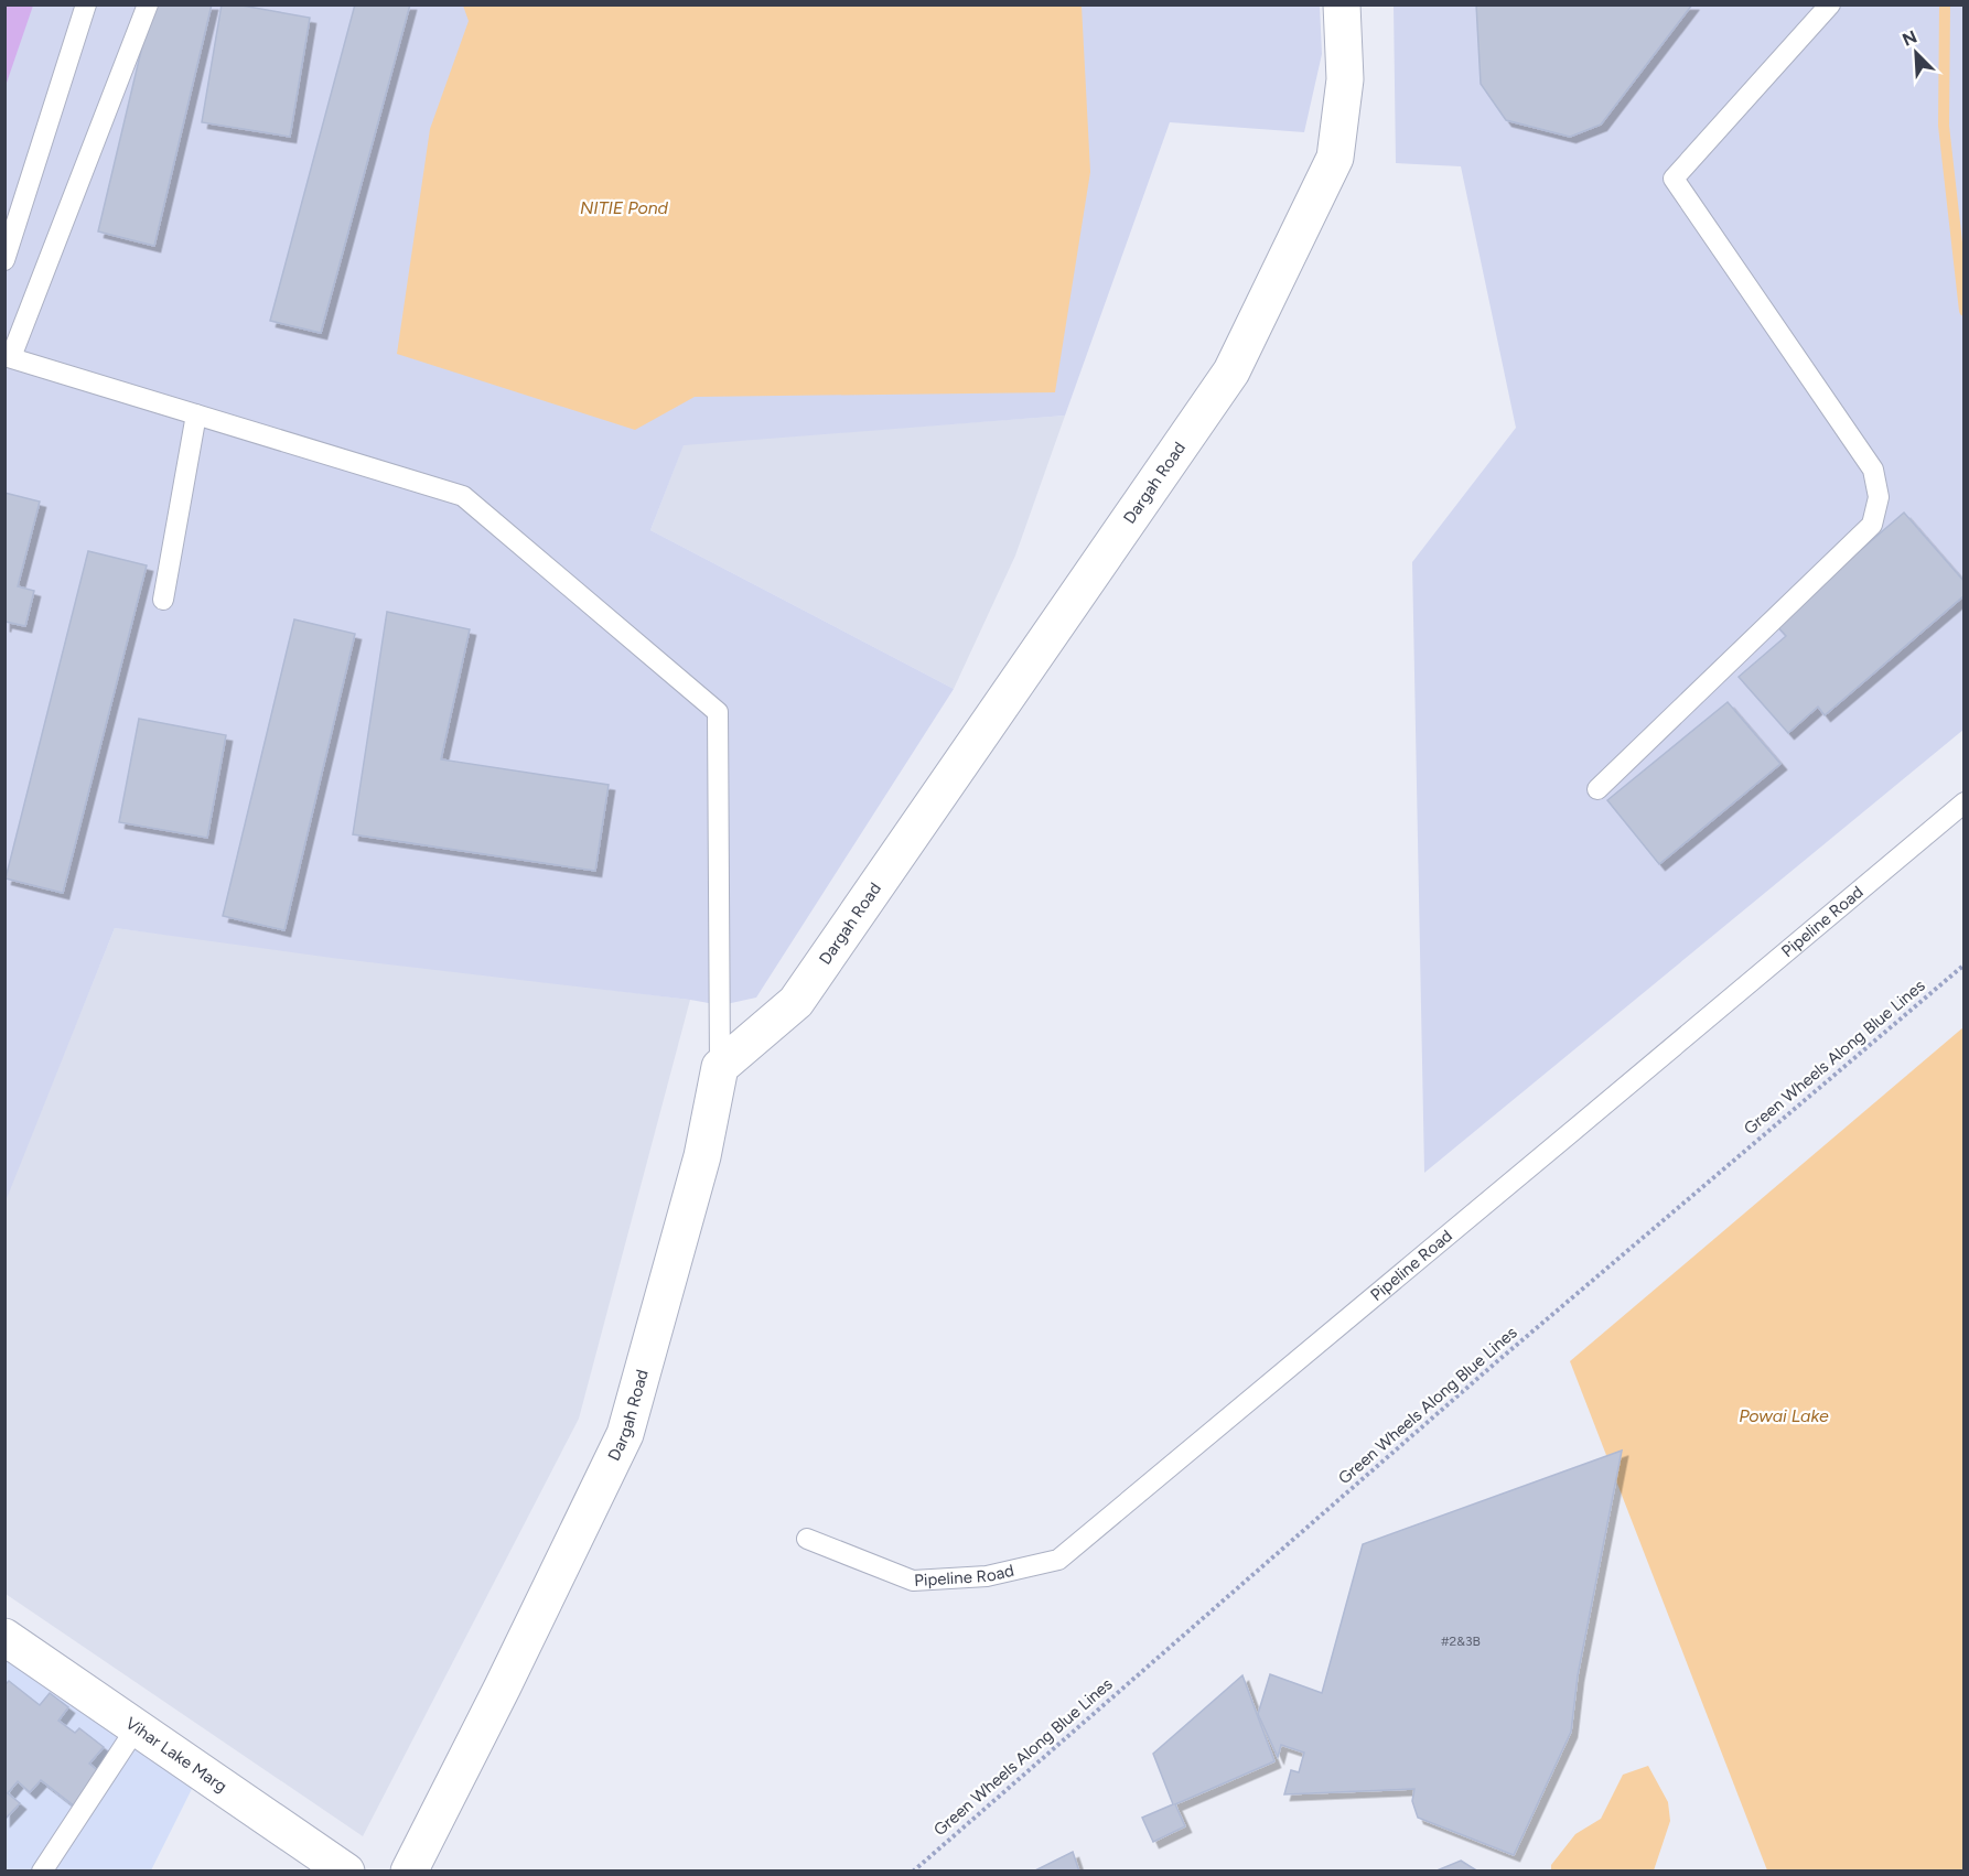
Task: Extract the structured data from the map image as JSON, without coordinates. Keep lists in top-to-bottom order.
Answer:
{
  "streets": {
    "street": ["Dargah Road", "Vihar Lake Marg"],
    "lane": ["Pipeline Road"],
    "path": ["Green Wheels Along Blue Lines"]
  },
  "water": ["NITIE Pond", "Powai Lake"],
  "house_numbers": ["#2&3B"],
  "north": "top left"
}
